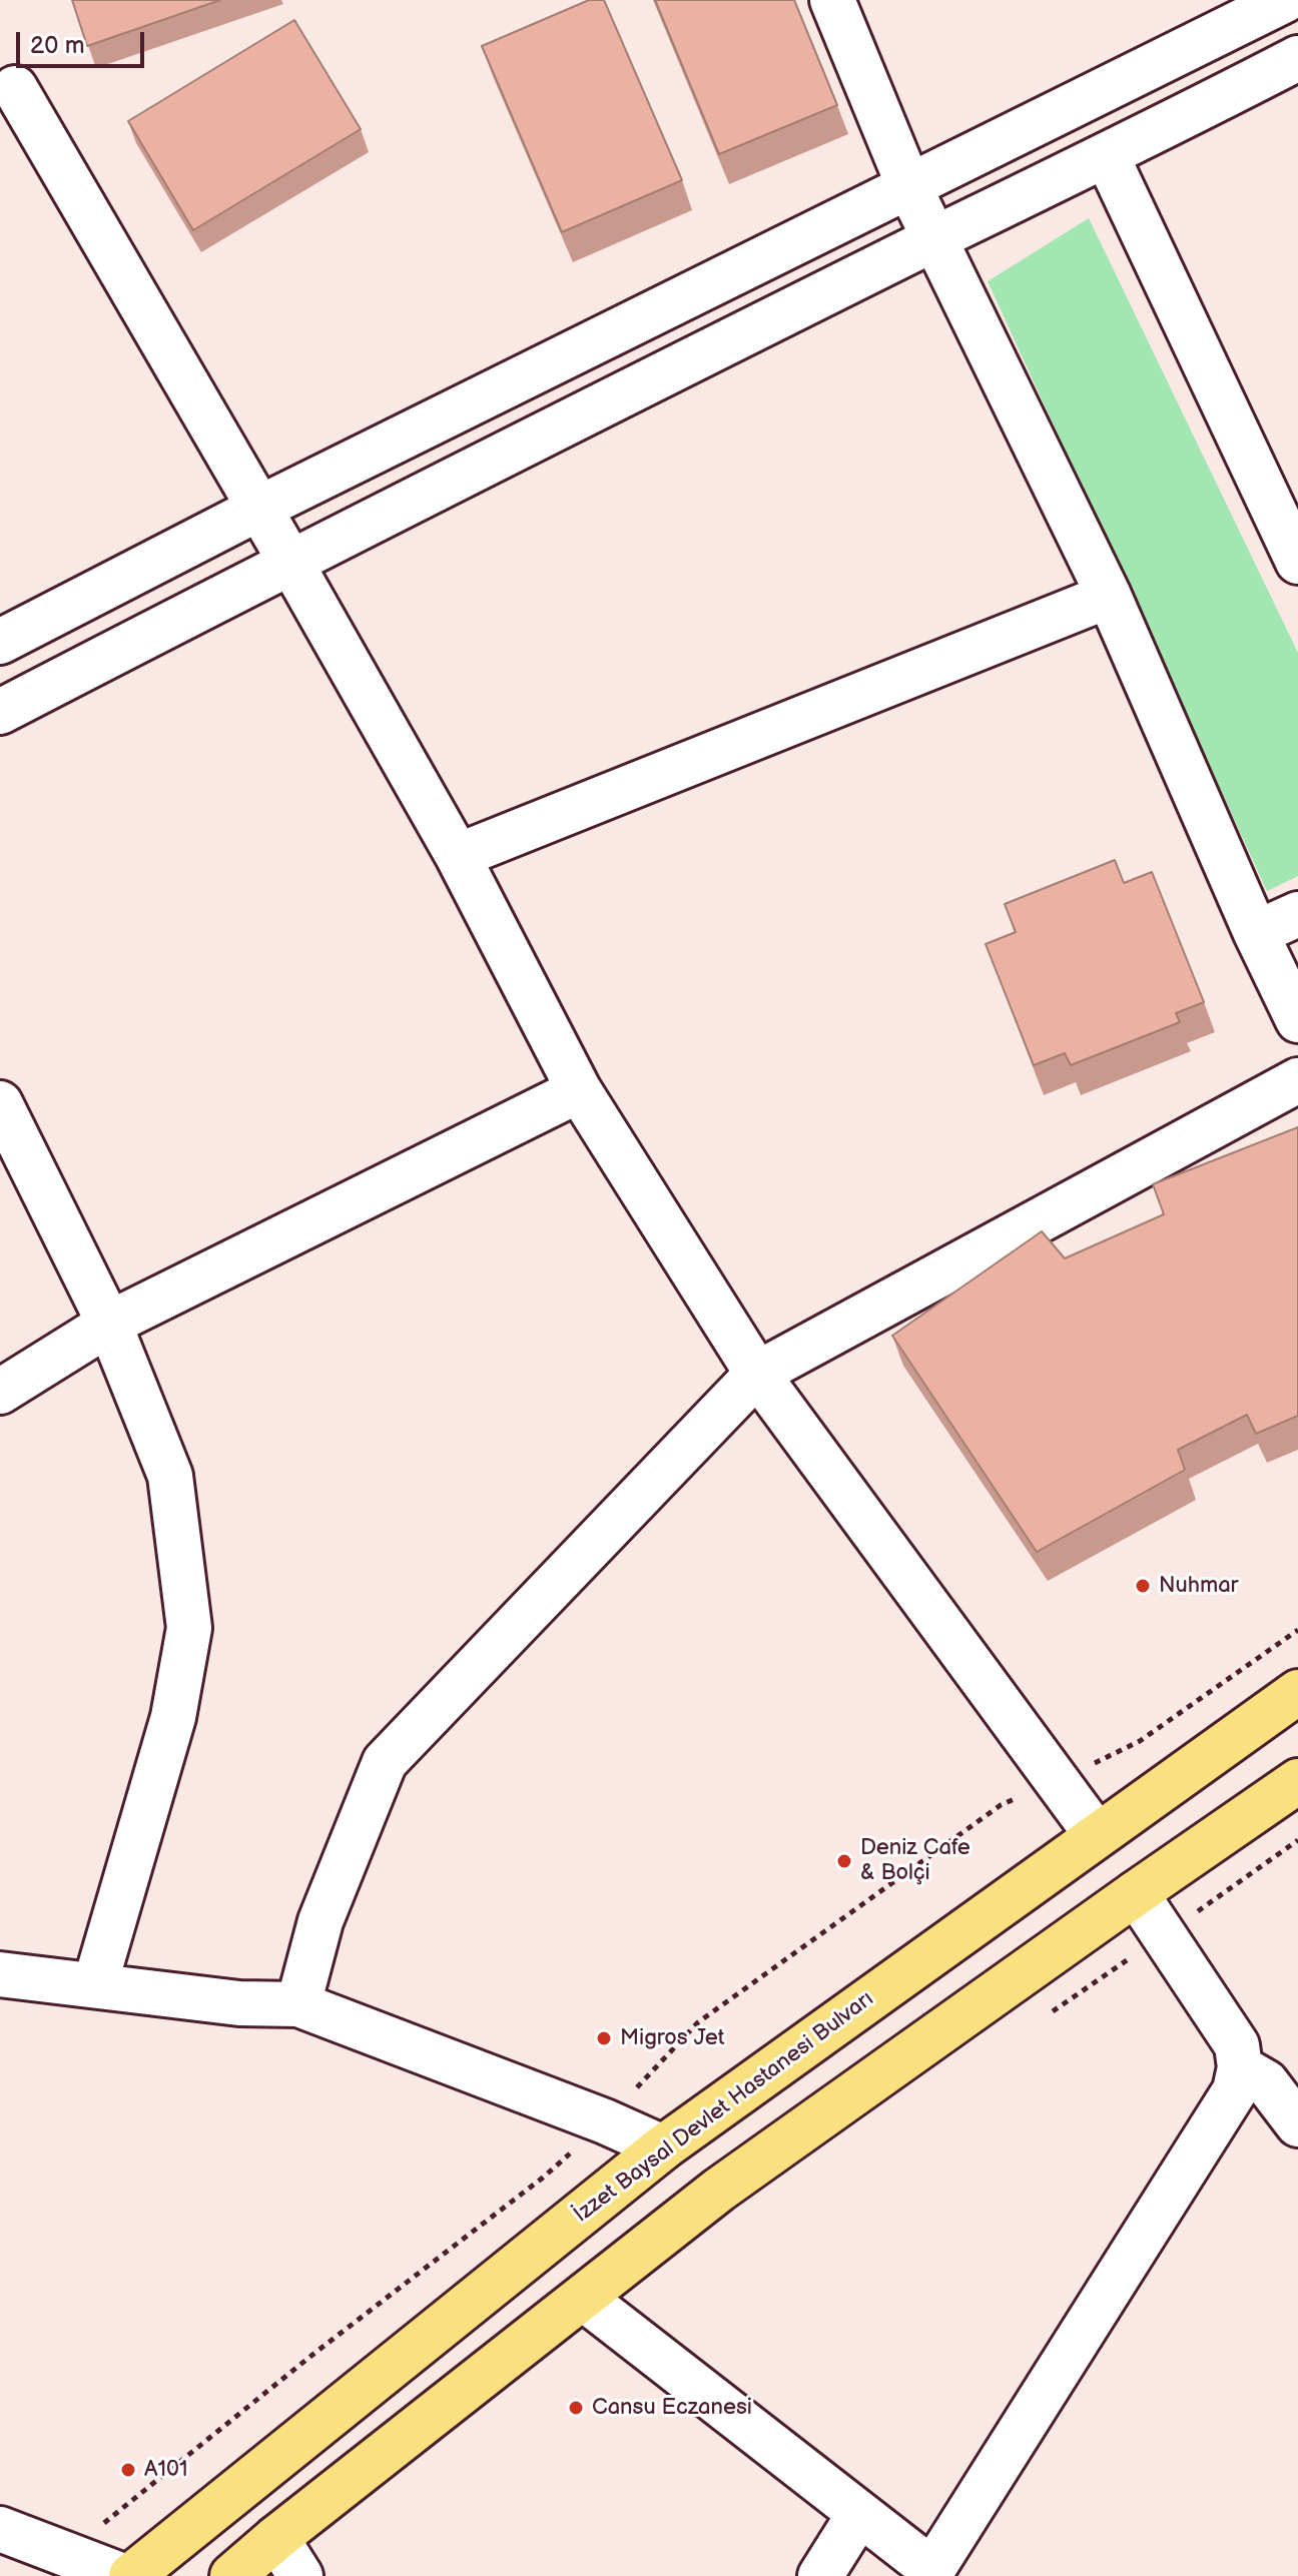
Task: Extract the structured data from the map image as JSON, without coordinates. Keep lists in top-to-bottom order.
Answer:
{
  "streets": {
    "main road": ["İzzet Baysal Devlet Hastanesi Bulvarı"]
  },
  "places": [
    "Nuhmar",
    "Deniz Cafe & Bolçi",
    "Migros Jet",
    "Cansu Eczanesi",
    "A101"
  ],
  "scale_bar": "20 m"
}
